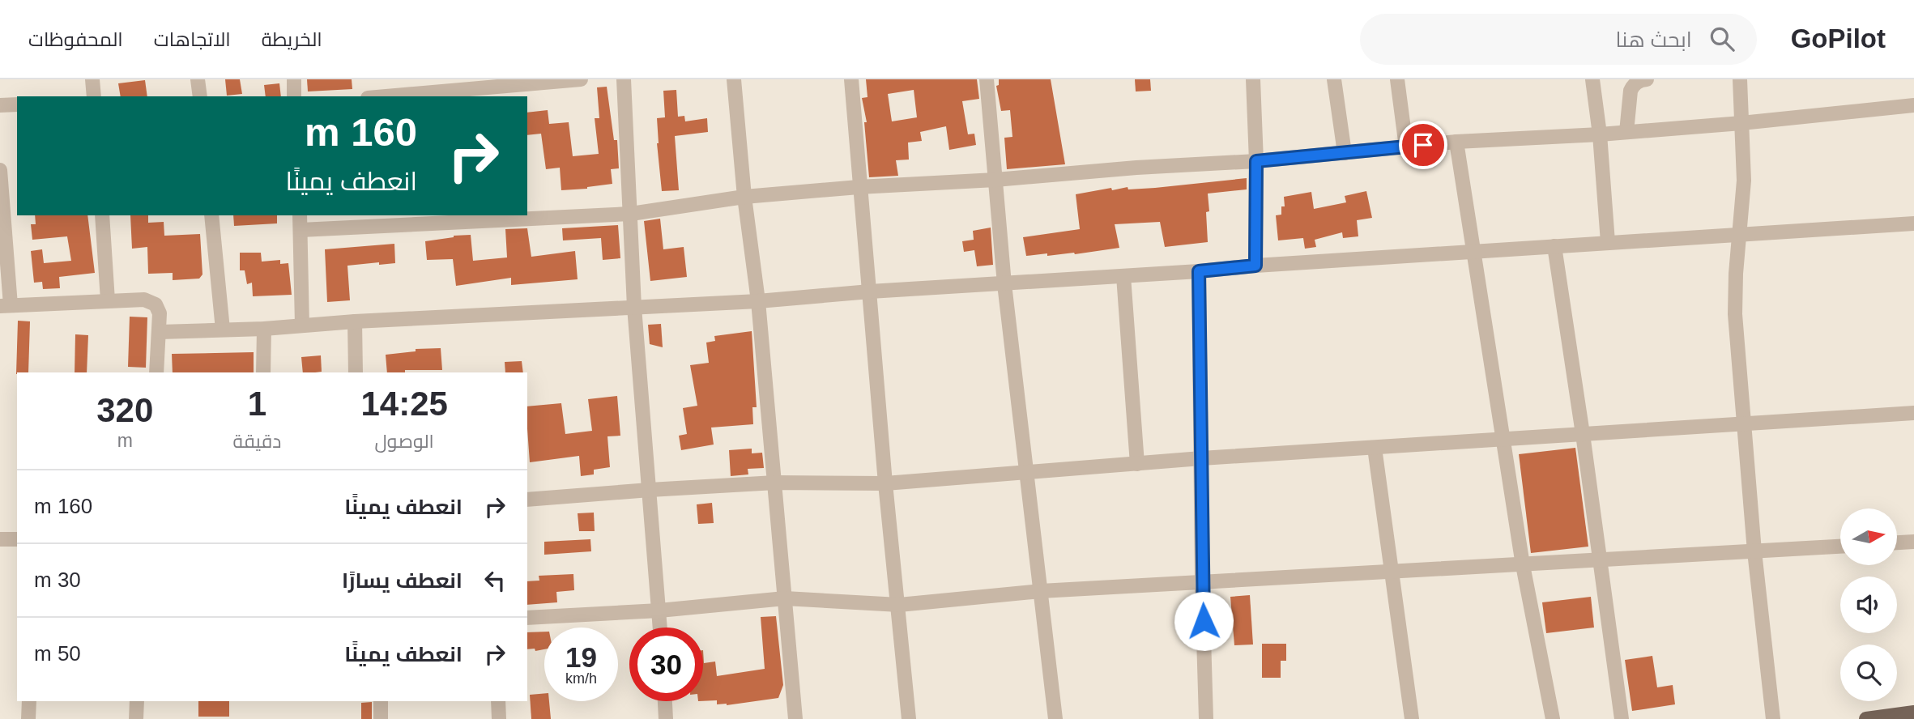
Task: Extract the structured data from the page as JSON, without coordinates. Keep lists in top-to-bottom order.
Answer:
{
  "north": "right",
  "page": {
    "header": "GoPilot",
    "search": "ابحث هنا",
    "nav": ["الخريطة", "الاتجاهات", "المحفوظات"],
    "turn": ["160 m", "انعطف يمينًا"],
    "eta": [
      "14:25",
      "الوصول",
      "1",
      "دقيقة",
      "320",
      "m"
    ],
    "list": [
      {
        "name": "انعطف يمينًا",
        "value": "160 m"
      },
      {
        "name": "انعطف يسارًا",
        "value": "30 m"
      },
      {
        "name": "انعطف يمينًا",
        "value": "50 m"
      }
    ],
    "speed": "19 km/h",
    "limit": "30"
  }
}
